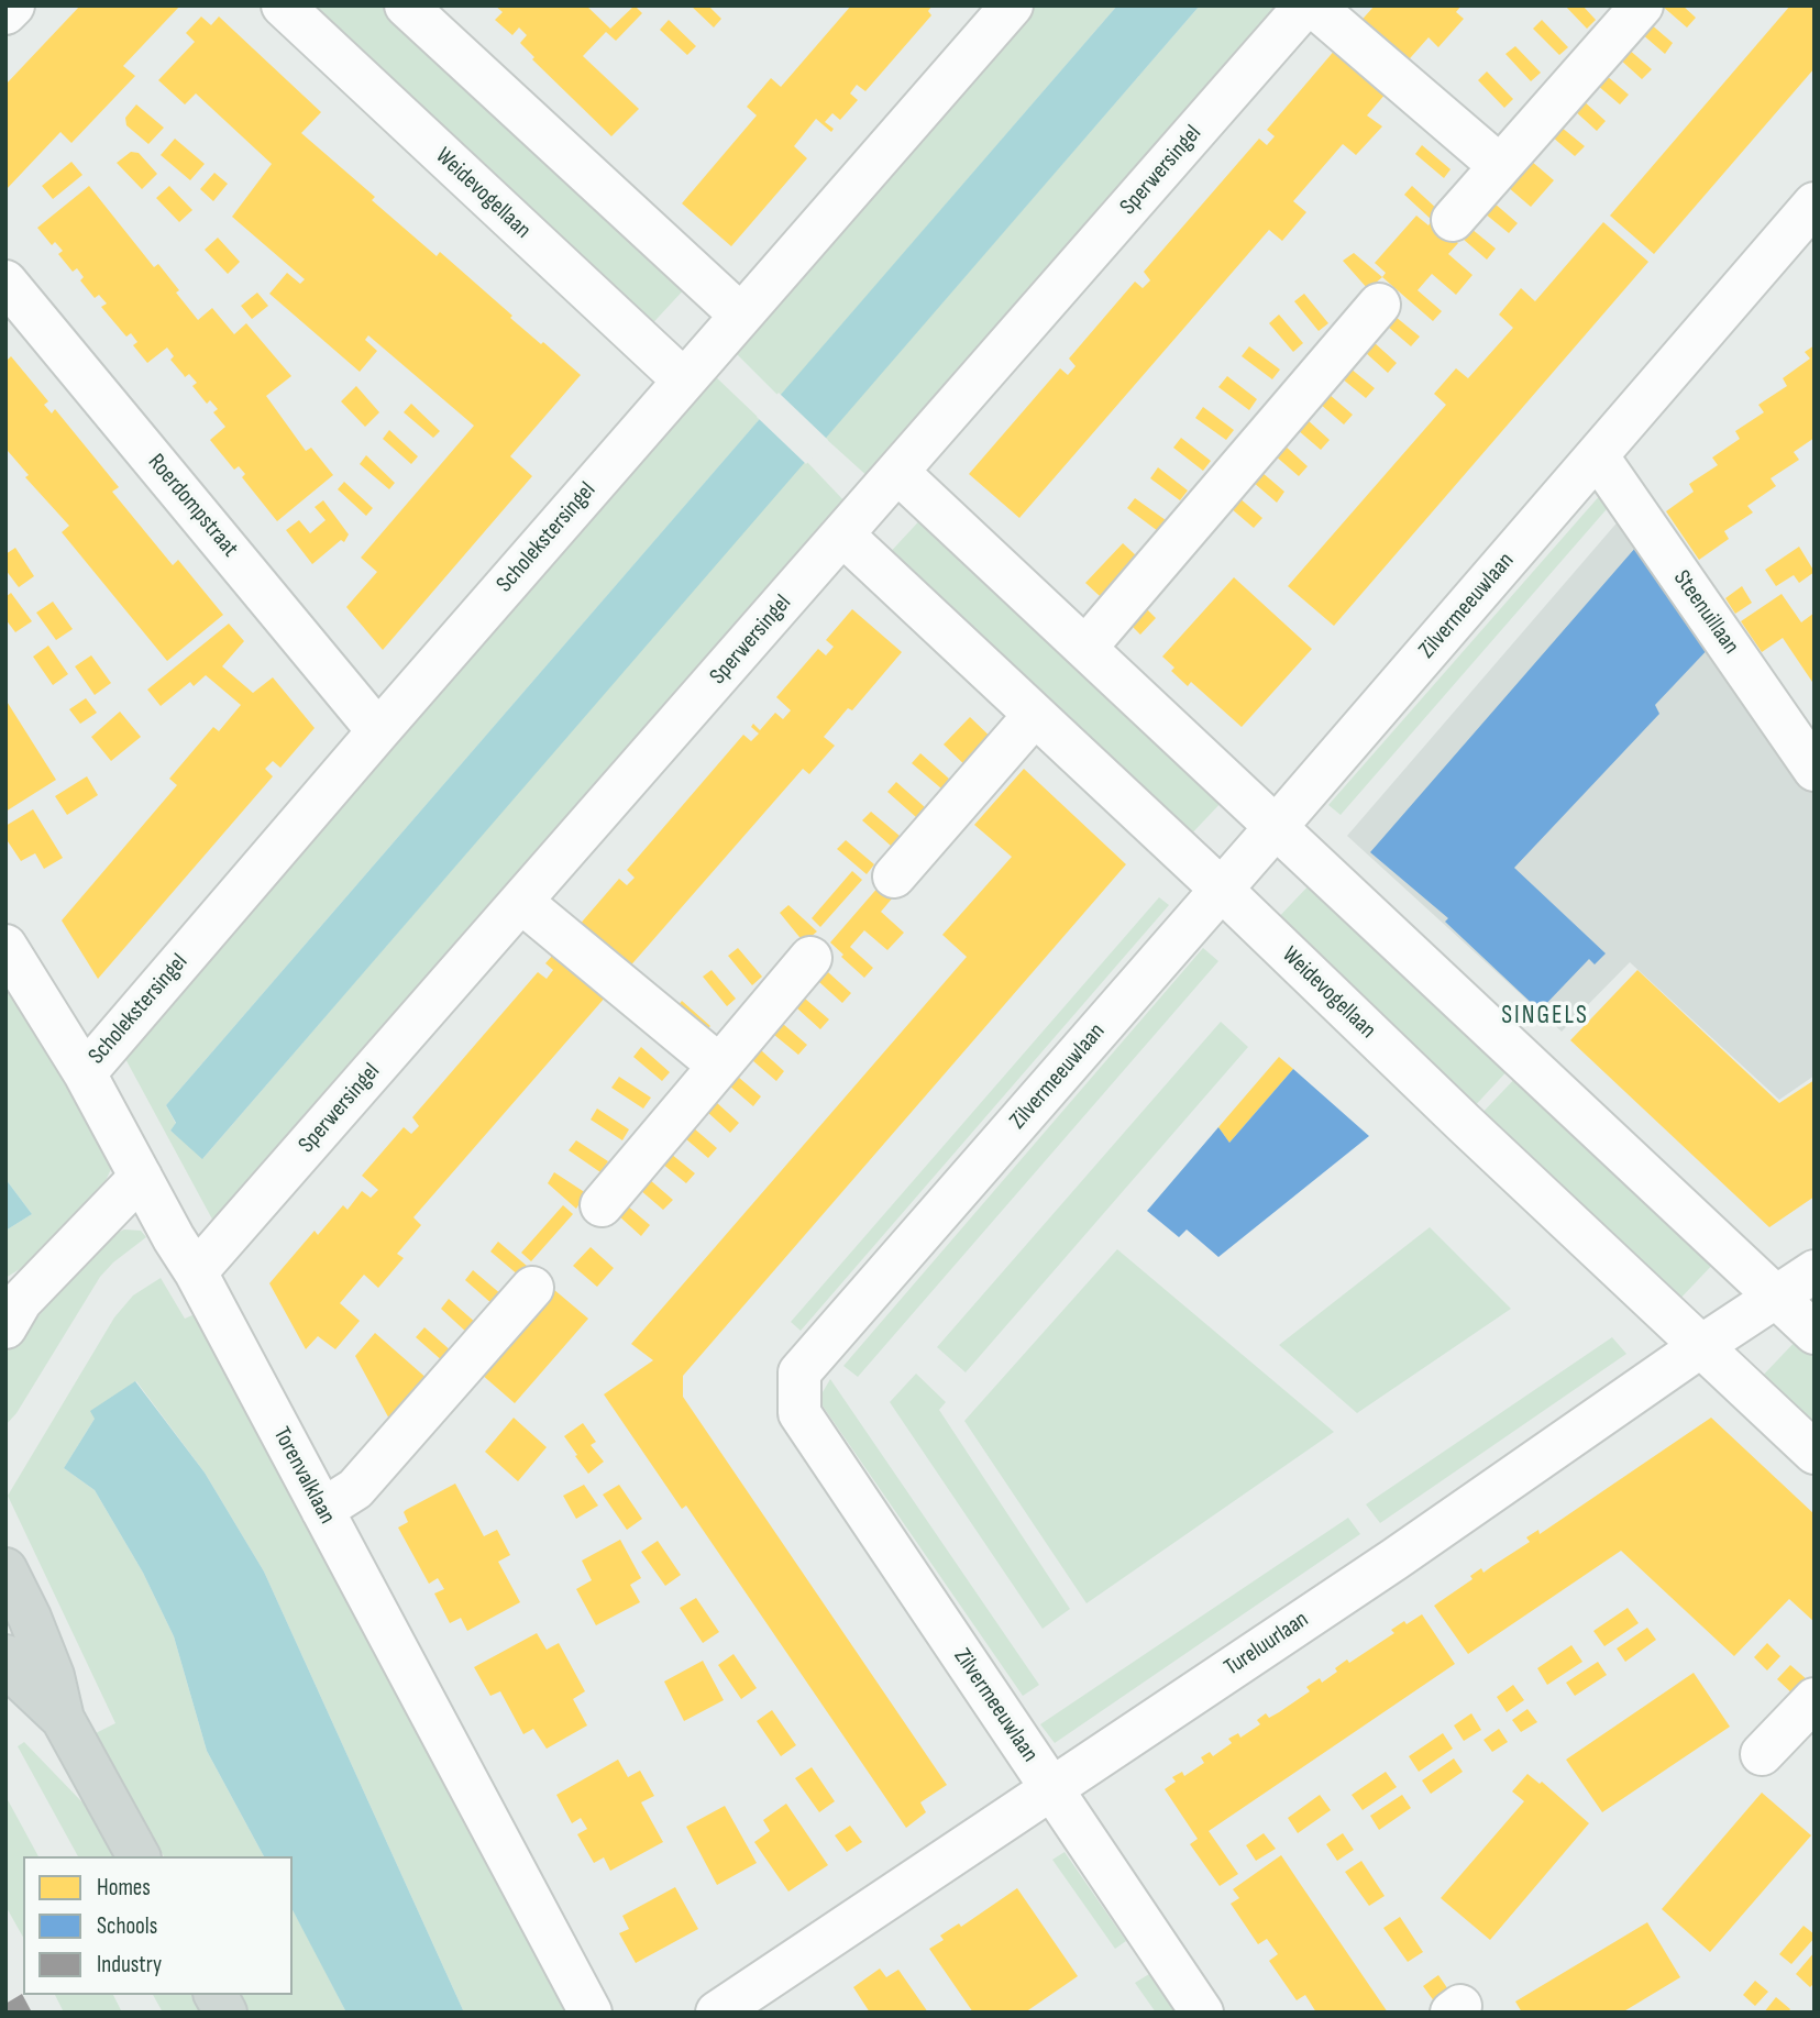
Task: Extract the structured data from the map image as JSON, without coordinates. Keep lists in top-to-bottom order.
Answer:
{
  "streets": {
    "street": [
      "Sperwersingel",
      "Weidevogellaan",
      "Roerdompstraat",
      "Scholekstersingel",
      "Zilvermeeuwlaan",
      "Steenuillaan",
      "Torenvalklaan",
      "Tureluurlaan"
    ]
  },
  "crossings": [
    ["Sperwersingel", "Weidevogellaan"],
    ["Sperwersingel", "Torenvalklaan"],
    ["Weidevogellaan", "Scholekstersingel"],
    ["Weidevogellaan", "Zilvermeeuwlaan"],
    ["Weidevogellaan", "Tureluurlaan"],
    ["Roerdompstraat", "Scholekstersingel"],
    ["Scholekstersingel", "Torenvalklaan"],
    ["Zilvermeeuwlaan", "Steenuillaan"],
    ["Zilvermeeuwlaan", "Tureluurlaan"]
  ],
  "districts": ["SINGELS"],
  "legend": ["Homes", "Schools", "Industry"]
}
